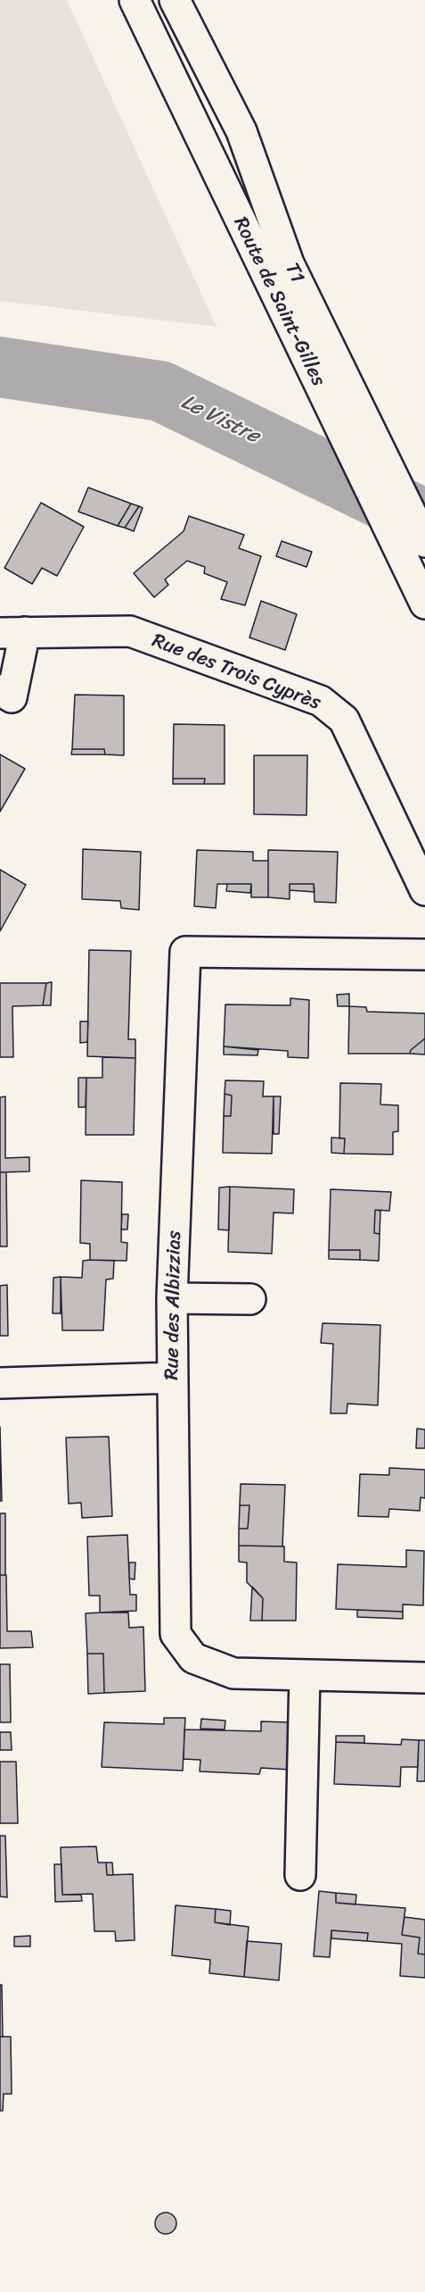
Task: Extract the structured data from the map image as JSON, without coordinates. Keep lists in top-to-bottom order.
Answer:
{
  "streets": {
    "street": [
      "T1",
      "Route de Saint-Gilles",
      "Rue des Trois Cyprès",
      "Rue des Albizzias"
    ]
  },
  "crossings": [
    ["T1", "Route de Saint-Gilles"]
  ],
  "water": ["Le Vistre"]
}
